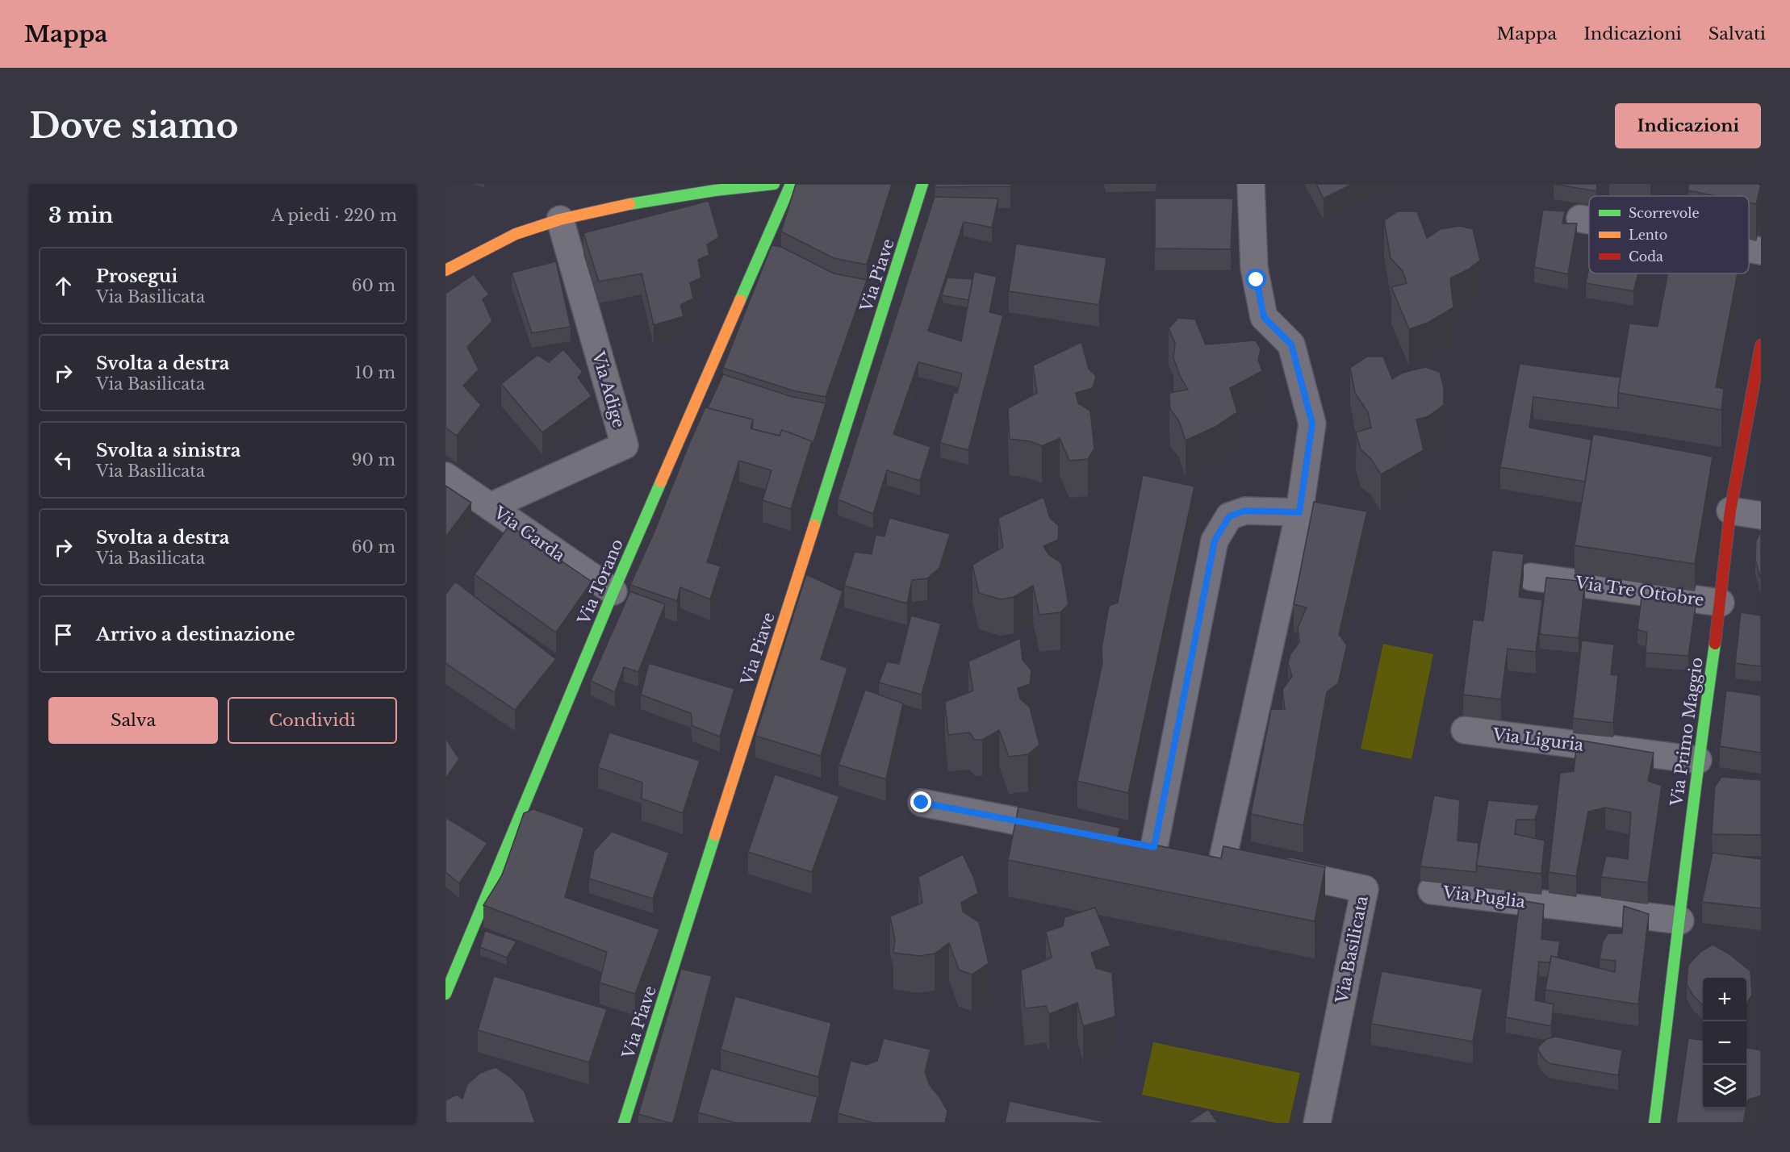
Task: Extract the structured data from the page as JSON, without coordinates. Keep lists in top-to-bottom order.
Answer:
{
  "streets": {
    "street": [
      "Via Piave",
      "Via Adige",
      "Via Garda",
      "Via Torano",
      "Via Tre Ottobre",
      "Via Primo Maggio",
      "Via Liguria",
      "Via Puglia",
      "Via Basilicata"
    ]
  },
  "crossings": [
    ["Via Adige", "Via Garda"],
    ["Via Garda", "Via Torano"],
    ["Via Tre Ottobre", "Via Primo Maggio"],
    ["Via Primo Maggio", "Via Liguria"],
    ["Via Primo Maggio", "Via Puglia"]
  ],
  "legend": ["Scorrevole", "Lento", "Coda"],
  "page": {
    "header": "Mappa",
    "nav": ["Mappa", "Indicazioni", "Salvati"],
    "buttons": [
      "Indicazioni",
      ["Salva", "Condividi"]
    ],
    "title": "Dove siamo",
    "heading": ["3 min", "A piedi · 220 m"],
    "list": [
      ["Prosegui", "Via Basilicata", "60 m"],
      ["Svolta a destra", "Via Basilicata", "10 m"],
      ["Svolta a sinistra", "Via Basilicata", "90 m"],
      ["Svolta a destra", "Via Basilicata", "60 m"],
      "Arrivo a destinazione"
    ],
    "map_buttons": ["+", "−"]
  }
}
